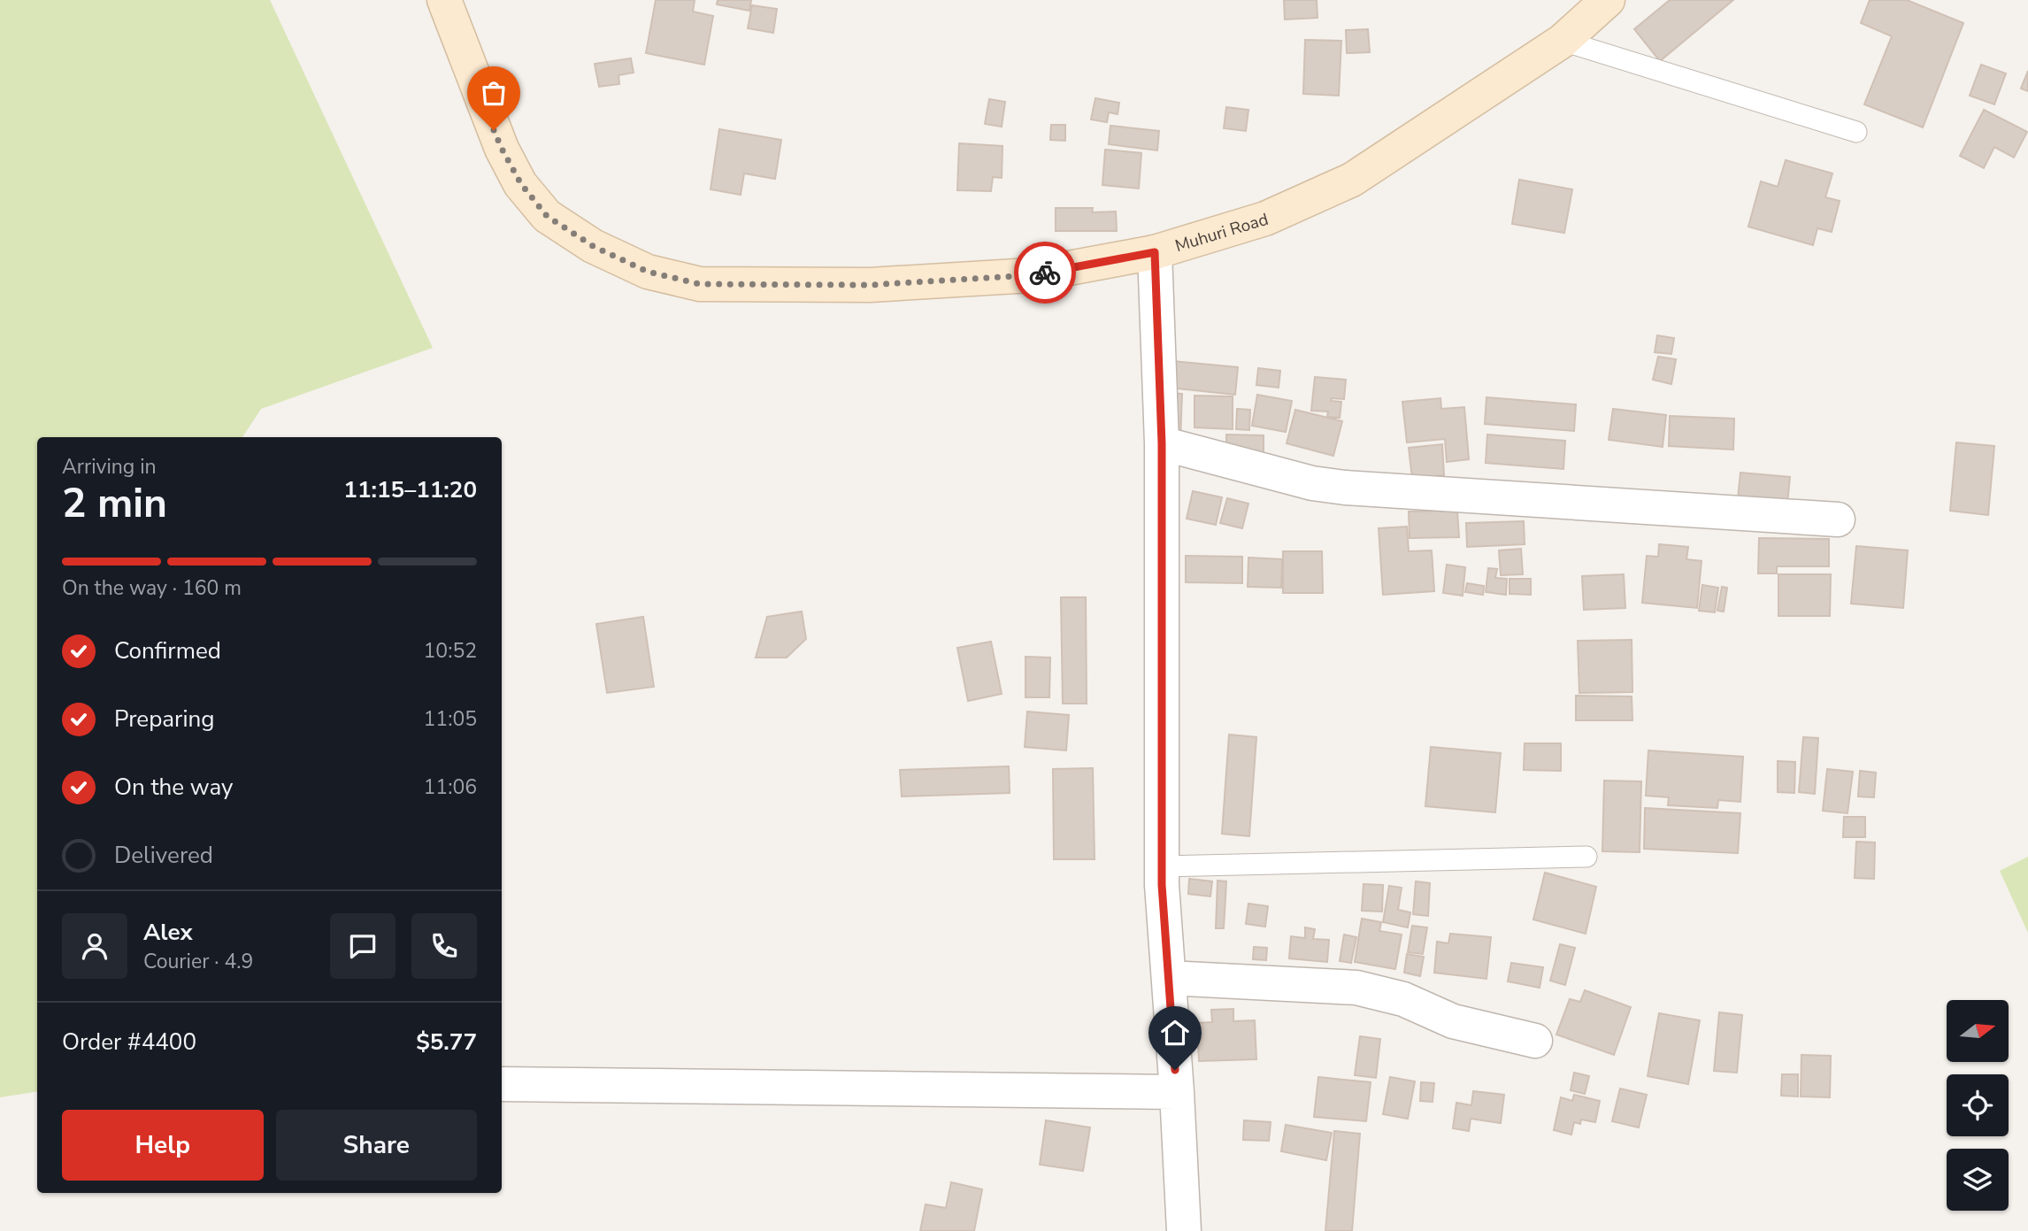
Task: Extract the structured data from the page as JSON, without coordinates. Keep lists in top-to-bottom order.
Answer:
{
  "streets": {
    "main road": ["Muhuri Road"]
  },
  "north": "right",
  "page": {
    "heading": ["2 min", "Arriving in", "11:15–11:20"],
    "panel": [
      "Alex",
      "Courier · 4.9",
      "Order #4400",
      "$5.77"
    ],
    "bar": "On the way · 160 m",
    "list": [
      ["Confirmed", "10:52"],
      ["Preparing", "11:05"],
      ["On the way", "11:06"],
      "Delivered"
    ],
    "buttons": ["Help", "Share"]
  }
}
